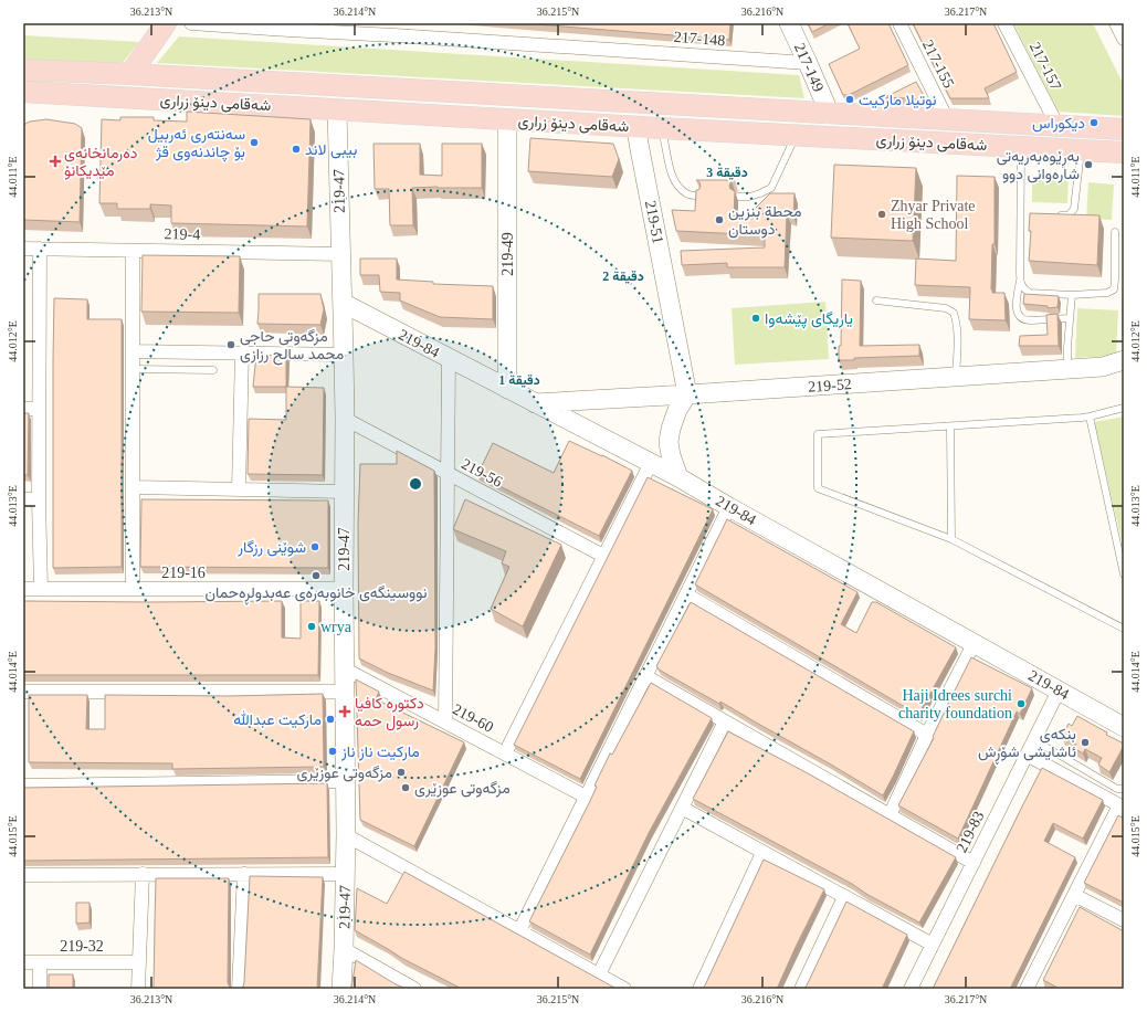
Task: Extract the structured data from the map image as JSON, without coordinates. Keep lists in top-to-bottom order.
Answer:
{
  "streets": {
    "main road": ["شەقامی دینۆ زراری"],
    "street": [
      "217-148",
      "217-155",
      "217-157",
      "217-149",
      "219-47",
      "219-51",
      "219-4",
      "219-49",
      "219-84",
      "219-52",
      "219-56",
      "219-16",
      "219-60",
      "219-83",
      "219-32"
    ]
  },
  "crossings": [
    ["217-148", "217-149"],
    ["217-155", "شەقامی دینۆ زراری"],
    ["217-157", "شەقامی دینۆ زراری"],
    ["217-149", "شەقامی دینۆ زراری"],
    ["شەقامی دینۆ زراری", "219-47"],
    ["شەقامی دینۆ زراری", "219-51"],
    ["شەقامی دینۆ زراری", "219-49"],
    ["219-47", "219-4"],
    ["219-47", "219-84"],
    ["219-47", "219-56"],
    ["219-47", "219-16"],
    ["219-47", "219-60"],
    ["219-51", "219-52"],
    ["219-49", "219-84"],
    ["219-84", "219-52"],
    ["219-84", "219-83"]
  ],
  "places": {
    "other": [
      "نوتیلا مارکیت",
      "ديكوراس",
      "سەنتەری ئەربیل بۆ چاندنەوی قژ",
      "بيبى لاند",
      "بەڕێوەبەریەتی شارەوانی دوو",
      "Zhyar Private High School",
      "محطة بنزين دوستان",
      "یاریگای پێشەوا",
      "مزگەوتی حاجی محمد سالح رزازی",
      "شوێنی رزگار",
      "نووسینگەی خانوبەرەی عەبدولڕەحمان",
      "wrya",
      "Haji Idrees surchi charity foundation",
      "ماركيت عبدالله",
      "بنکەی ئاشایشی شۆڕش",
      "ماركيت ناز ناز",
      "مزگەوتی عوزێری",
      "مزگه‌وتی عوزێری"
    ],
    "health": ["دەرمانخانەی مێدیکانۆ", "دکتورە کافیا رسول حمە"]
  },
  "coordinates": [
    "36.213°N",
    "36.214°N",
    "36.215°N",
    "36.216°N",
    "36.217°N",
    "44.011°E",
    "44.012°E",
    "44.013°E",
    "44.014°E",
    "44.015°E"
  ],
  "rings": ["3 دقيقة", "2 دقيقة", "1 دقيقة"]
}
